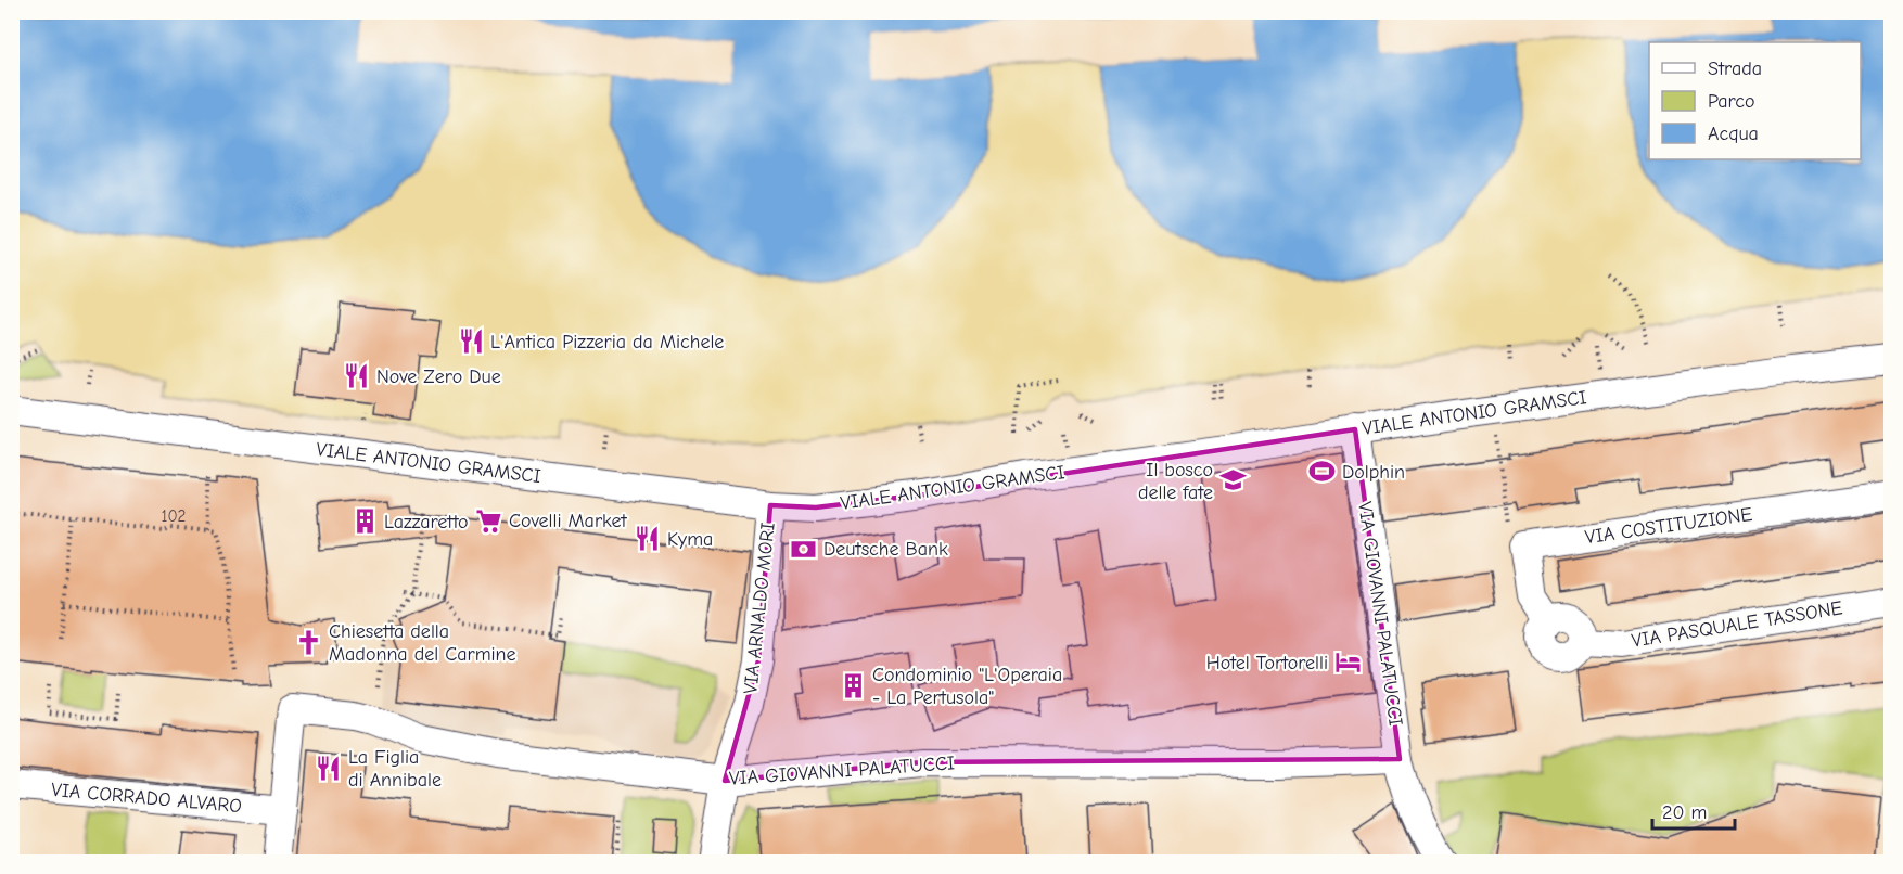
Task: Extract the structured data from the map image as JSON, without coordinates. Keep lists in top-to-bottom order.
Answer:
{
  "streets": {
    "street": [
      "VIALE ANTONIO GRAMSCI",
      "VIA COSTITUZIONE",
      "VIA ARNALDO MORI",
      "VIA GIOVANNI PALATUCCI",
      "VIA PASQUALE TASSONE",
      "VIA CORRADO ALVARO"
    ]
  },
  "crossings": [
    ["VIALE ANTONIO GRAMSCI", "VIA ARNALDO MORI"],
    ["VIALE ANTONIO GRAMSCI", "VIA GIOVANNI PALATUCCI"],
    ["VIA COSTITUZIONE", "VIA PASQUALE TASSONE"],
    ["VIA ARNALDO MORI", "VIA GIOVANNI PALATUCCI"],
    ["VIA GIOVANNI PALATUCCI", "VIA CORRADO ALVARO"]
  ],
  "places": {
    "restaurant": [
      "L'Antica Pizzeria da Michele",
      "Nove Zero Due",
      "Kyma",
      "La Figlia di Annibale"
    ],
    "sports": ["Dolphin"],
    "school or university": ["Il bosco delle fate"],
    "supermarket": ["Covelli Market"],
    "building": ["Lazzaretto", "Condominio \"L'Operaia - La Pertusola\""],
    "bank": ["Deutsche Bank"],
    "church": ["Chiesetta della Madonna del Carmine"],
    "hotel": ["Hotel Tortorelli"]
  },
  "house_numbers": ["102"],
  "legend": ["Strada", "Parco", "Acqua"],
  "scale_bar": "20 m"
}
